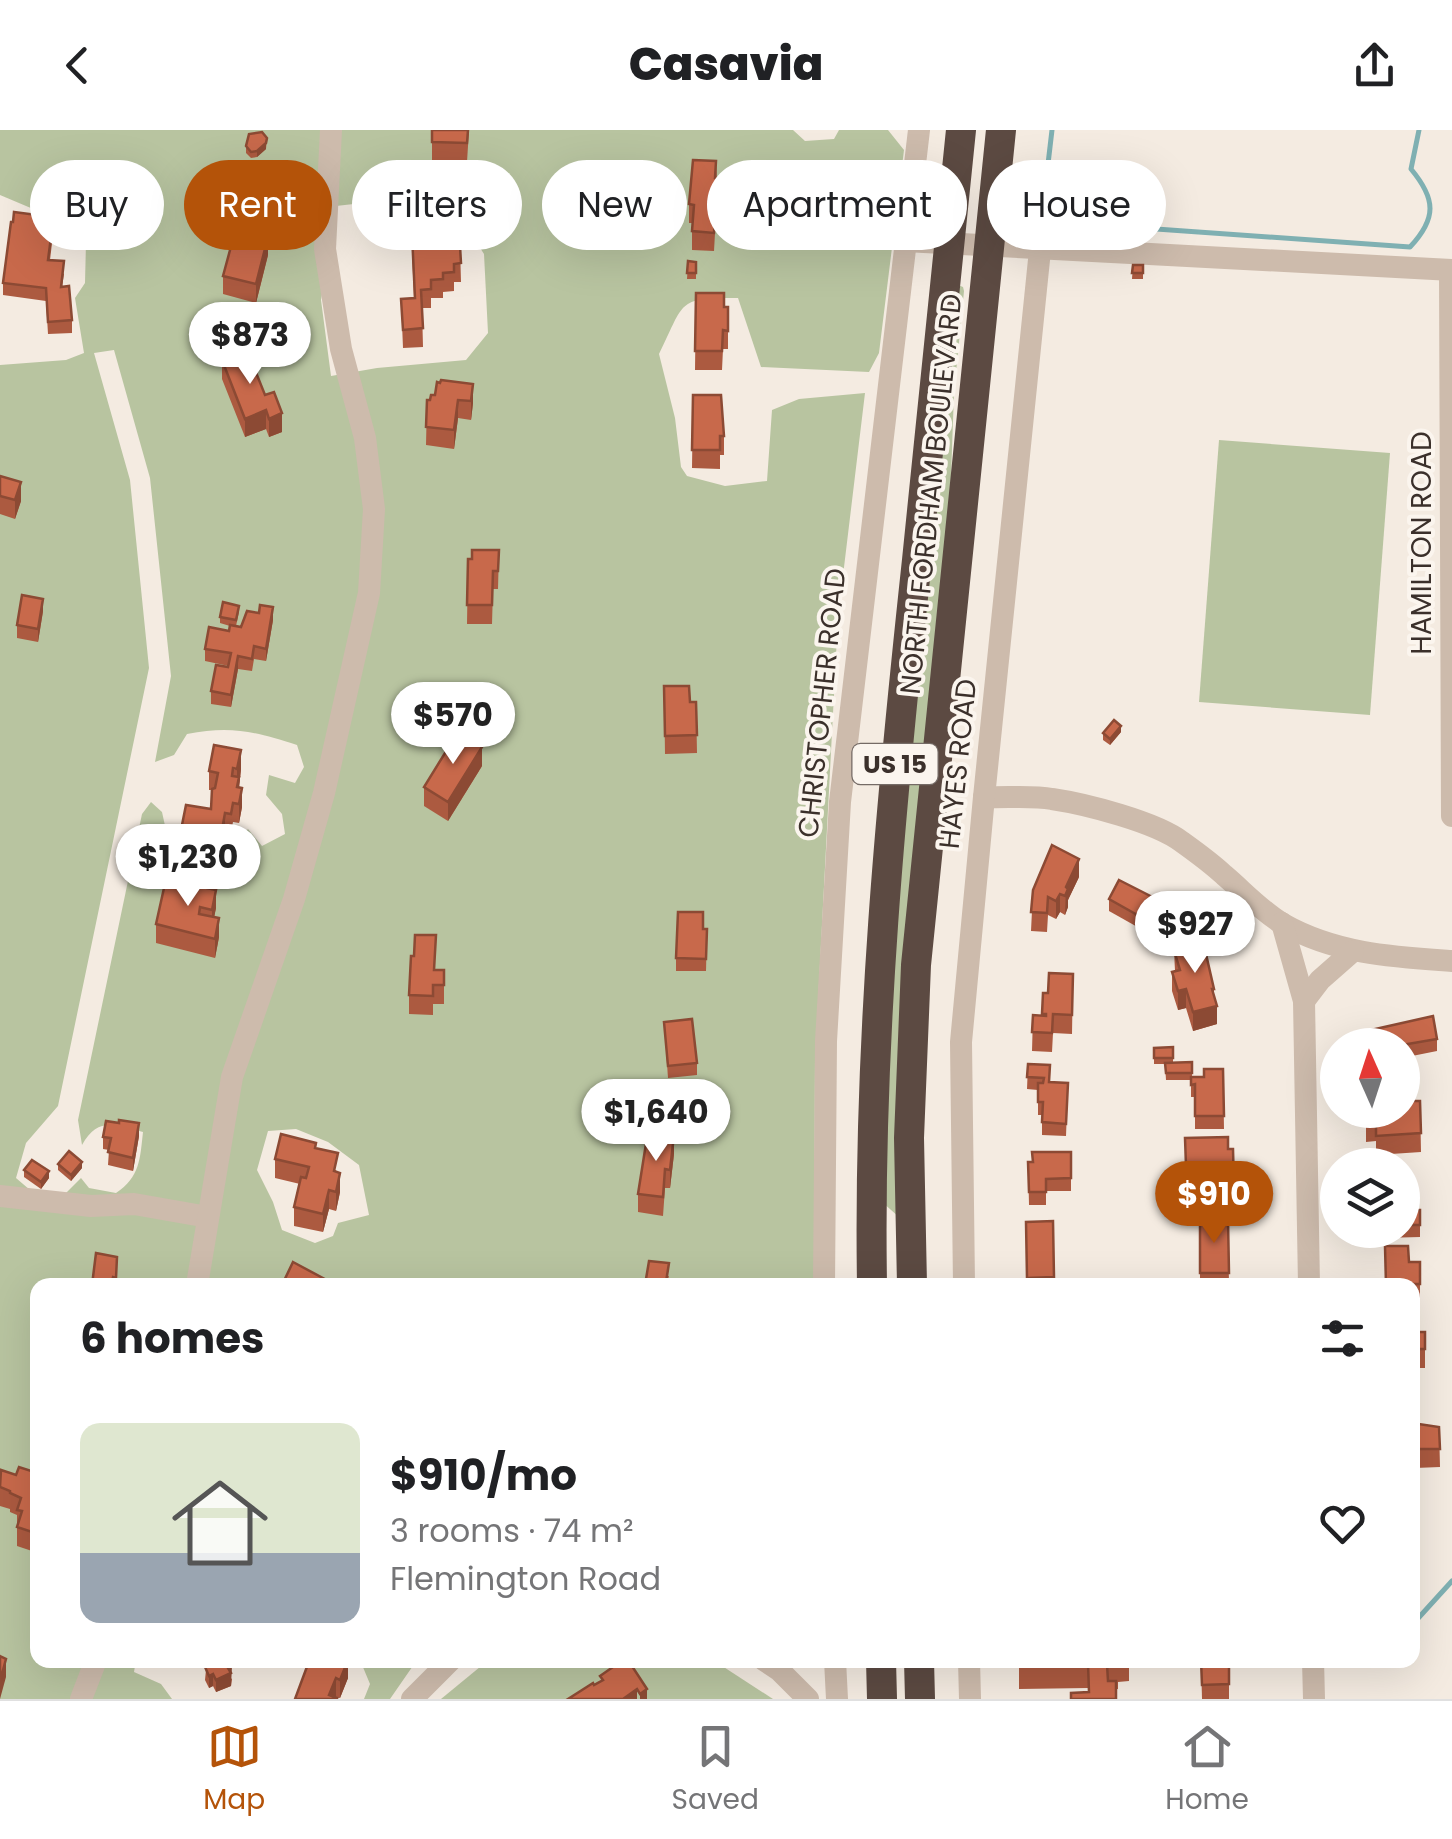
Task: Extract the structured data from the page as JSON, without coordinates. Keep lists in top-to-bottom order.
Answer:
{
  "streets": {
    "highway": ["NORTH FORDHAM BOULEVARD", "US 15"],
    "street": ["HAMILTON ROAD", "CHRISTOPHER ROAD", "HAYES ROAD"]
  },
  "north": "top",
  "page": {
    "header": "Casavia",
    "chip": [
      "Buy",
      "Rent",
      "Filters",
      "New",
      "Apartment",
      "House"
    ],
    "price": [
      "$873",
      "$570",
      "$1,230",
      "$927",
      "$1,640",
      "$910"
    ],
    "heading": "6 homes",
    "list": [
      {
        "name": "$910/mo",
        "note": "3 rooms · 74 m² · Flemington Road"
      }
    ],
    "tabs": ["Map", "Saved", "Home"]
  }
}
